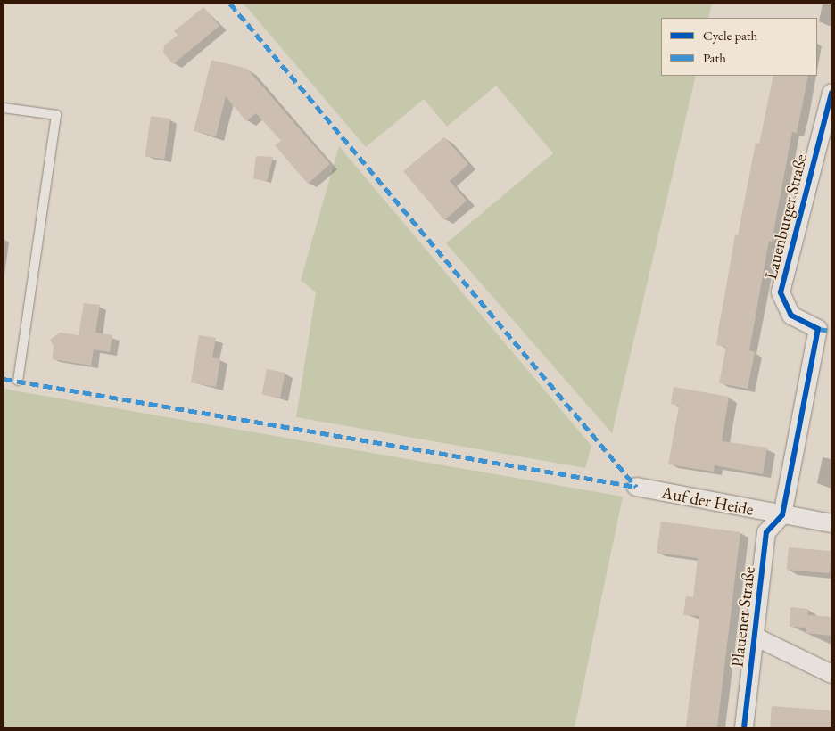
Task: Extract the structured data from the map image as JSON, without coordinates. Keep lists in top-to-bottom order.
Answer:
{
  "streets": {
    "street": ["Lauenburger Straße", "Auf der Heide", "Plauener Straße"]
  },
  "crossings": [
    ["Lauenburger Straße", "Auf der Heide"],
    ["Lauenburger Straße", "Plauener Straße"],
    ["Auf der Heide", "Plauener Straße"]
  ],
  "legend": ["Cycle path", "Path"]
}
